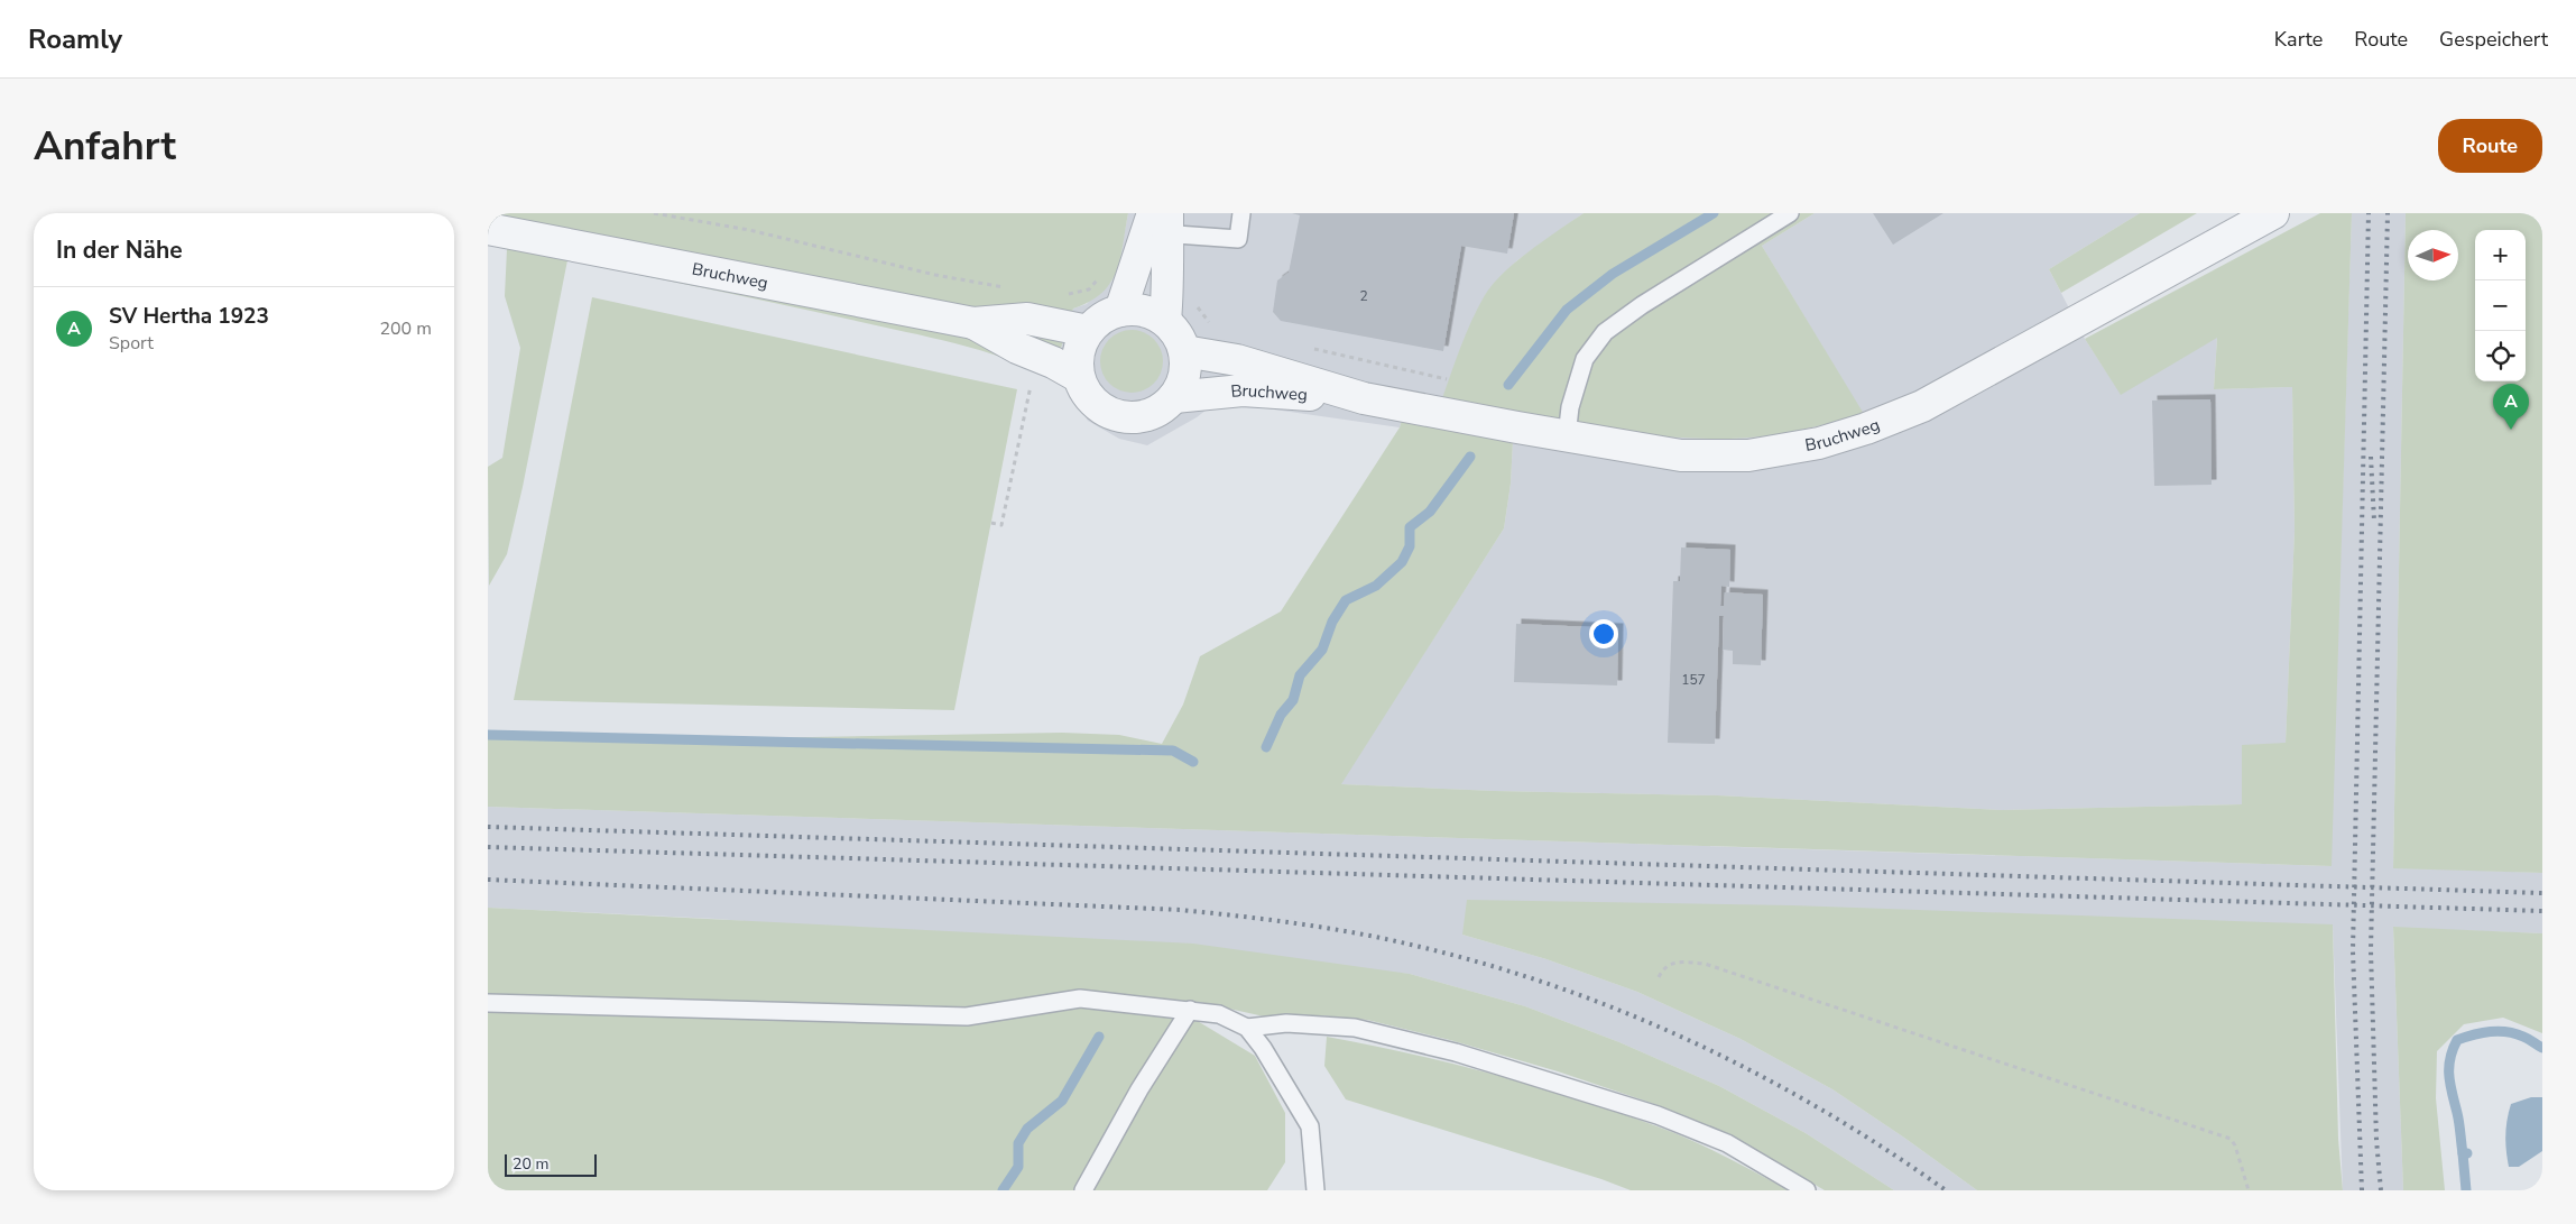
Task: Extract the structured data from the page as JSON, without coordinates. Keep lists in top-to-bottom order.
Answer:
{
  "streets": {
    "street": ["Bruchweg"]
  },
  "house_numbers": ["2", "157"],
  "scale_bar": "20 m",
  "north": "right",
  "page": {
    "header": "Roamly",
    "nav": ["Karte", "Route", "Gespeichert"],
    "buttons": "Route",
    "title": "Anfahrt",
    "heading": "In der Nähe",
    "map_buttons": ["+", "−"],
    "list": [
      {
        "mark": "A",
        "name": "SV Hertha 1923",
        "note": "Sport",
        "value": "200 m"
      }
    ],
    "pins": "A",
    "scale": "20 m"
  }
}
